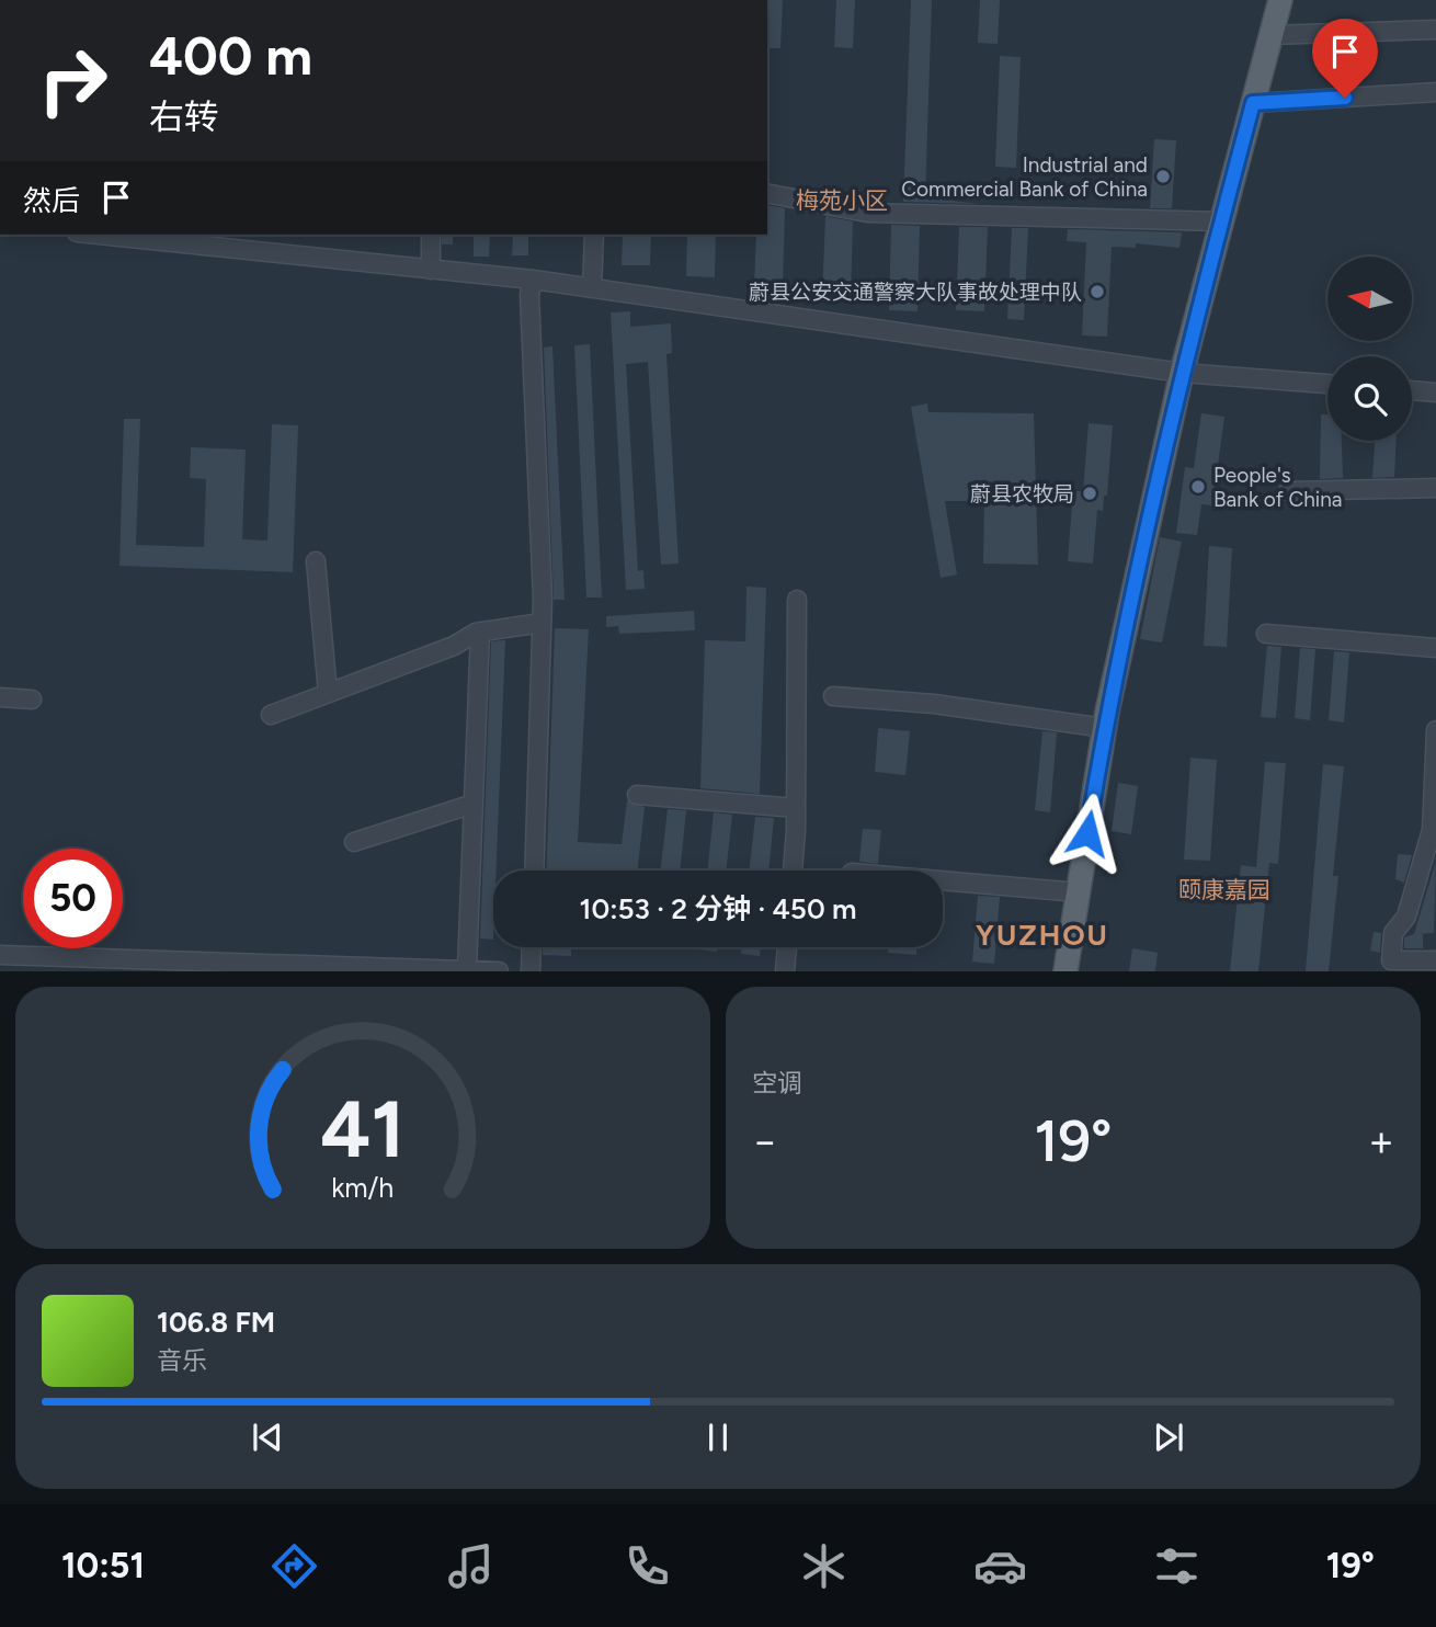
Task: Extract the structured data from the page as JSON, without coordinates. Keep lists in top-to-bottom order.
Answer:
{
  "districts": ["梅苑小区", "颐康嘉园", "YUZHOU"],
  "places": [
    "Industrial and Commercial Bank of China",
    "蔚县公安交通警察大队事故处理中队",
    "People's Bank of China",
    "蔚县农牧局"
  ],
  "north": "left",
  "page": {
    "turn": ["400 m", "右转"],
    "then": "然后",
    "limit": "50",
    "trip": "10:53 · 2 分钟 · 450 m",
    "tile": "空调",
    "heat": ["−", "19°", "+"],
    "song": ["106.8 FM", "音乐"],
    "tabs": ["10:51", "19°"],
    "gauge": ["41", "km/h"]
  }
}
